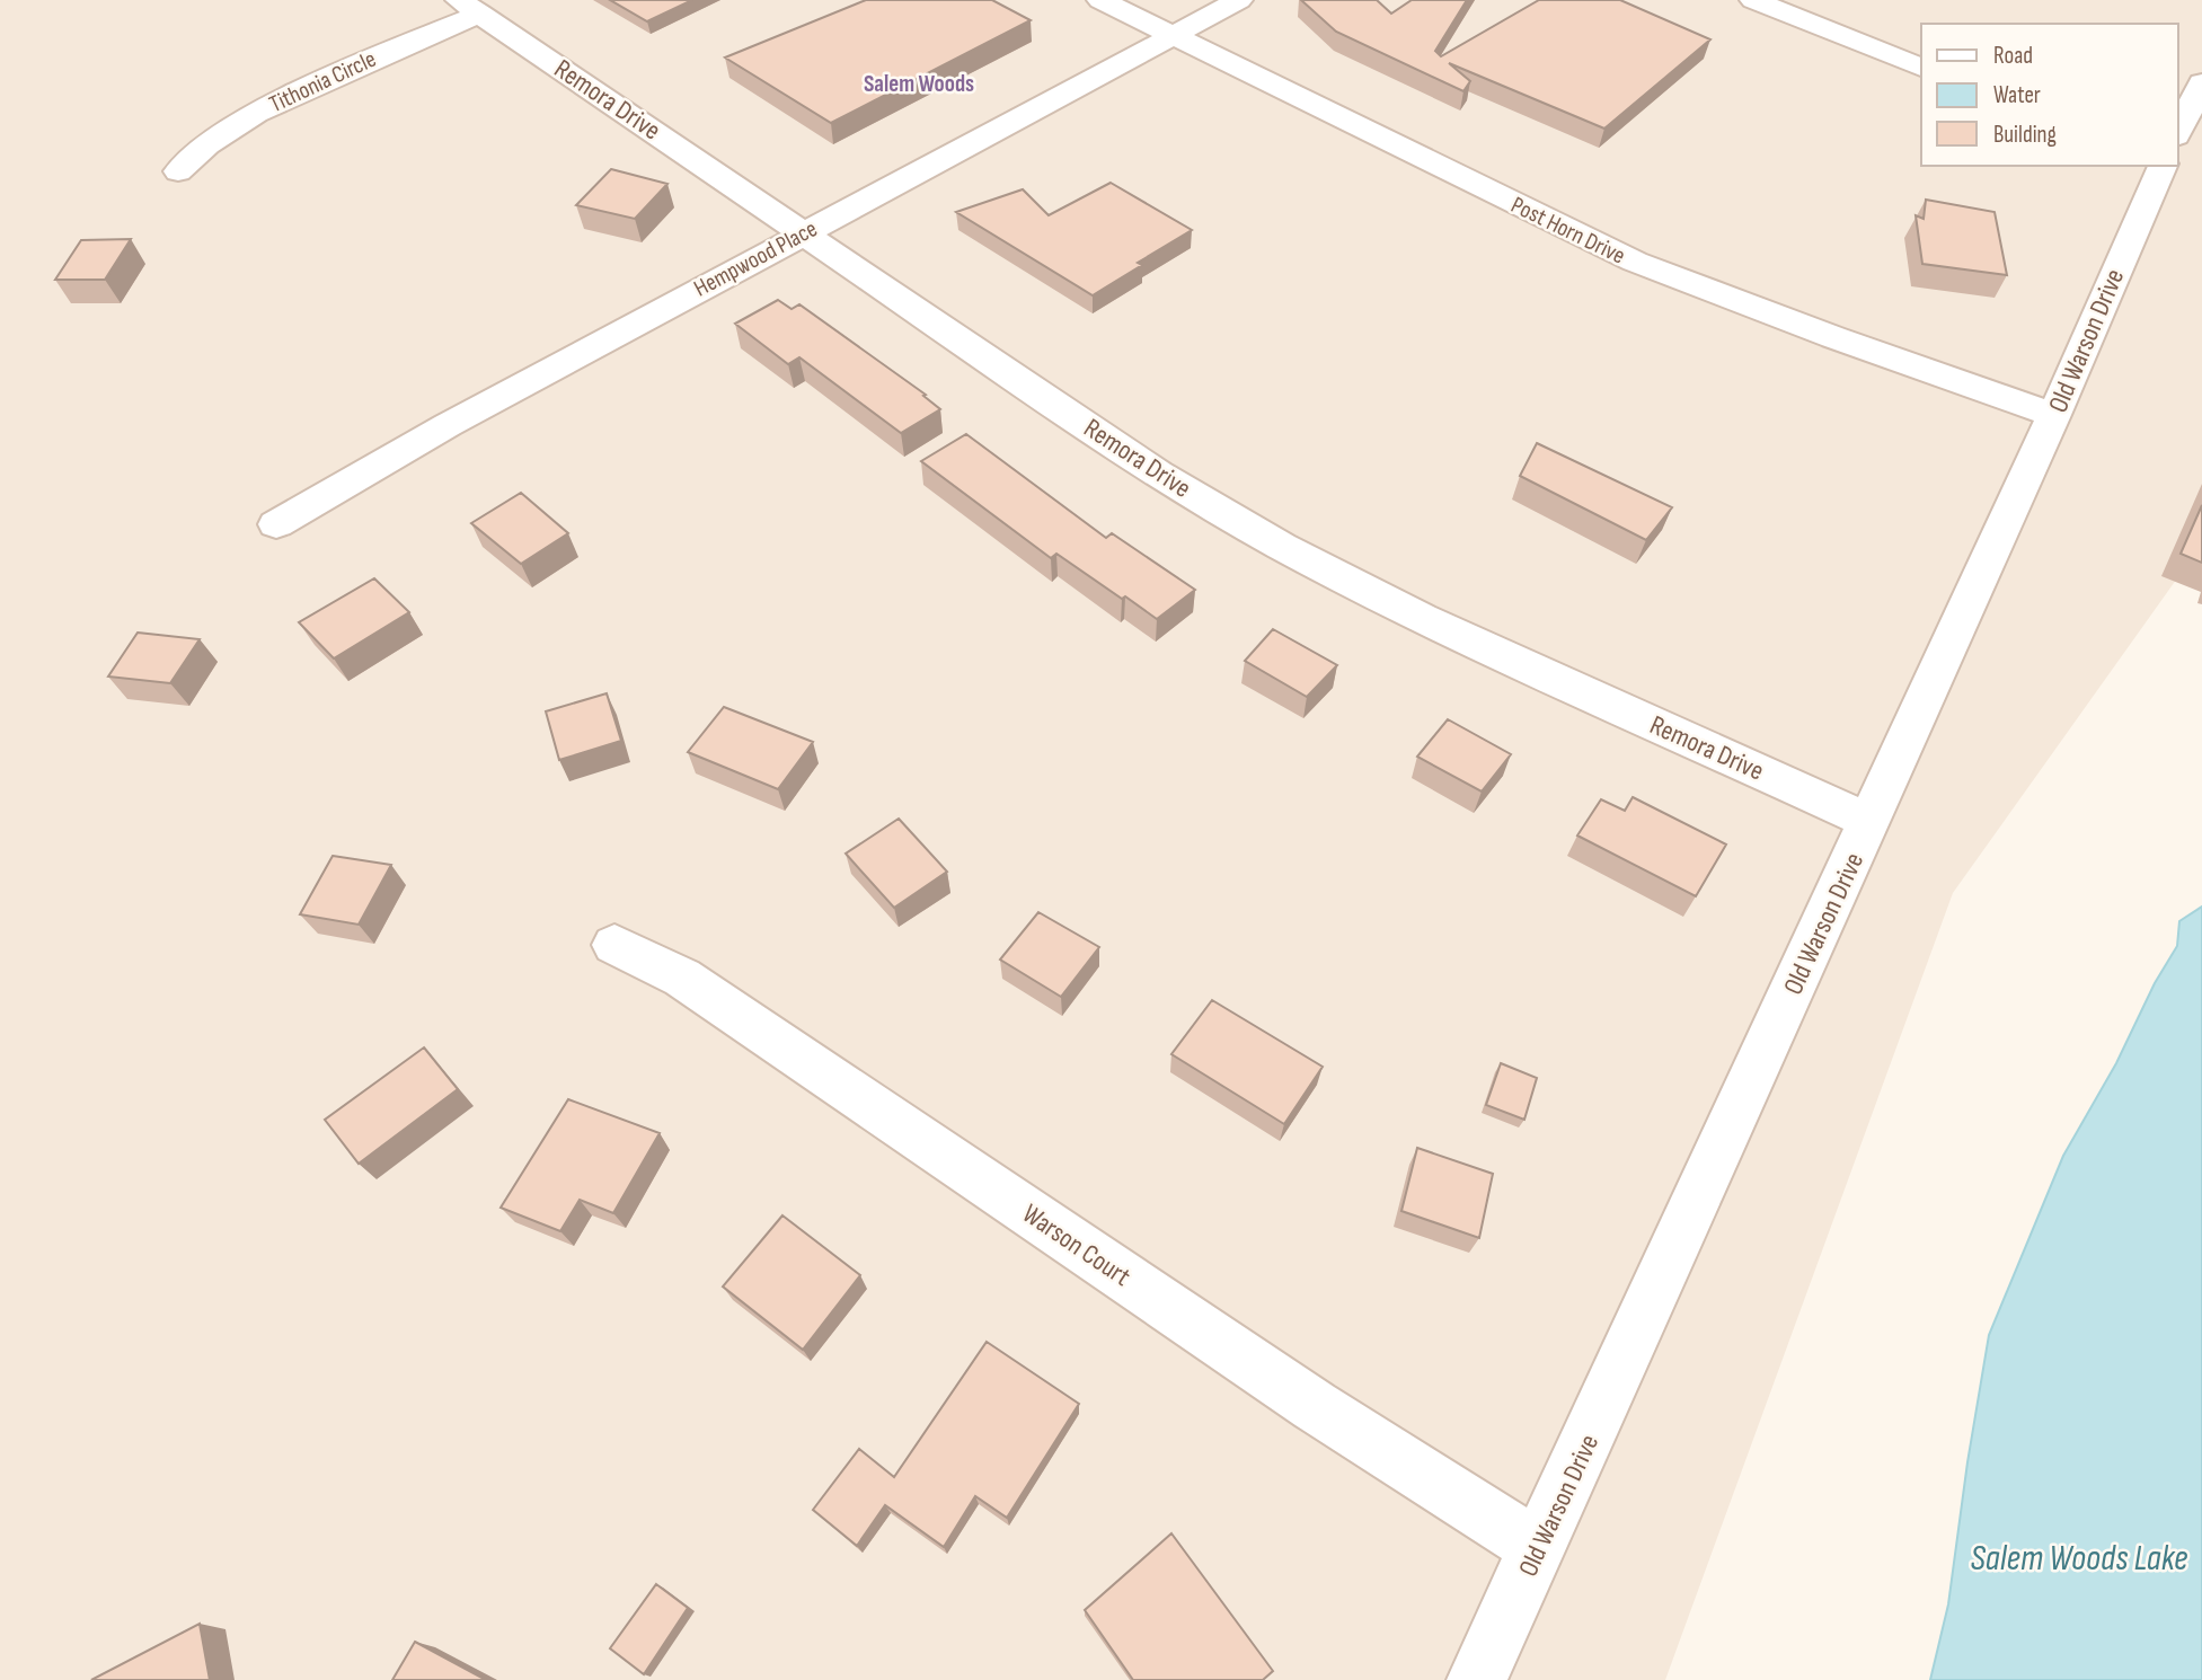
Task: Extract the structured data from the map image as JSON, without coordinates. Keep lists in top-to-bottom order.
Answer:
{
  "streets": {
    "street": [
      "Tithonia Circle",
      "Remora Drive",
      "Post Horn Drive",
      "Hempwood Place",
      "Old Warson Drive",
      "Warson Court"
    ]
  },
  "crossings": [
    ["Tithonia Circle", "Remora Drive"],
    ["Remora Drive", "Hempwood Place"],
    ["Remora Drive", "Old Warson Drive"],
    ["Post Horn Drive", "Hempwood Place"],
    ["Post Horn Drive", "Old Warson Drive"],
    ["Old Warson Drive", "Warson Court"]
  ],
  "districts": ["Salem Woods"],
  "water": ["Salem Woods Lake"],
  "legend": ["Road", "Water", "Building"]
}
